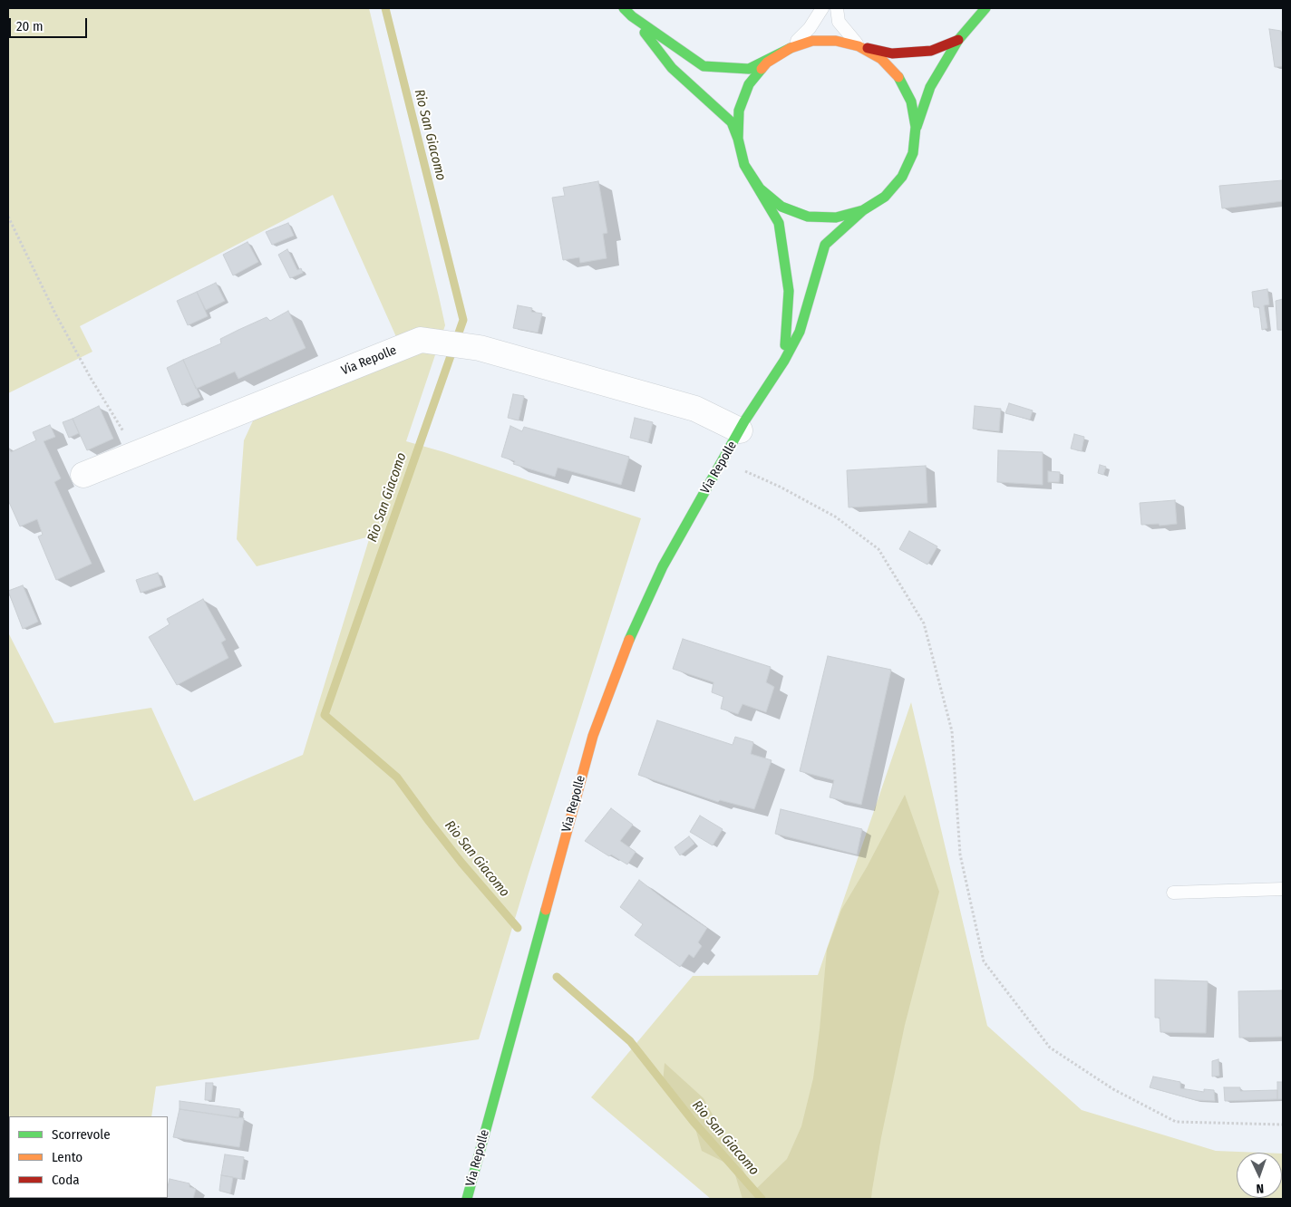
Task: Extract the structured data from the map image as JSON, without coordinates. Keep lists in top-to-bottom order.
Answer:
{
  "streets": {
    "main road": ["Via Repolle"]
  },
  "water": ["Rio San Giacomo"],
  "legend": ["Scorrevole", "Lento", "Coda"],
  "scale_bar": "20 m",
  "north": "bottom"
}
